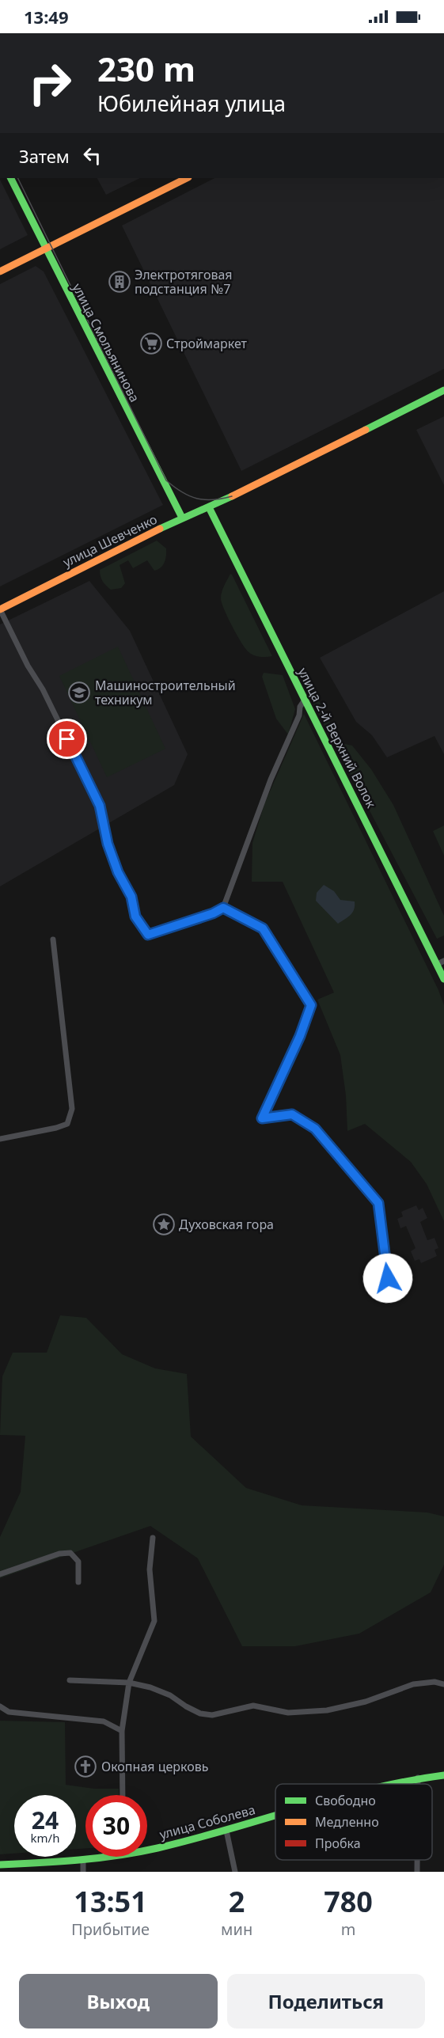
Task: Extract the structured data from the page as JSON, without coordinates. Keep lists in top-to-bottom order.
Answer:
{
  "streets": {
    "street": [
      "улица Смольянинова",
      "улица Шевченко",
      "улица 2-й Верхний Волок",
      "улица Соболева"
    ]
  },
  "crossings": [
    ["улица Смольянинова", "улица Шевченко"],
    ["улица Шевченко", "улица 2-й Верхний Волок"]
  ],
  "places": {
    "building": ["Электротяговая подстанция №7"],
    "supermarket": ["Строймаркет"],
    "school or university": ["Машиностроительный техникум"],
    "place": ["Духовская гора"],
    "church": ["Окопная церковь"]
  },
  "legend": ["Свободно", "Медленно", "Пробка"],
  "page": {
    "status": "13:49",
    "turn": ["230 m", "Юбилейная улица"],
    "then": "Затем",
    "speed": "24 km/h",
    "limit": "30",
    "eta": [
      "13:51",
      "Прибытие",
      "2",
      "мин",
      "780",
      "m"
    ],
    "buttons": ["Выход", "Поделиться"]
  }
}
